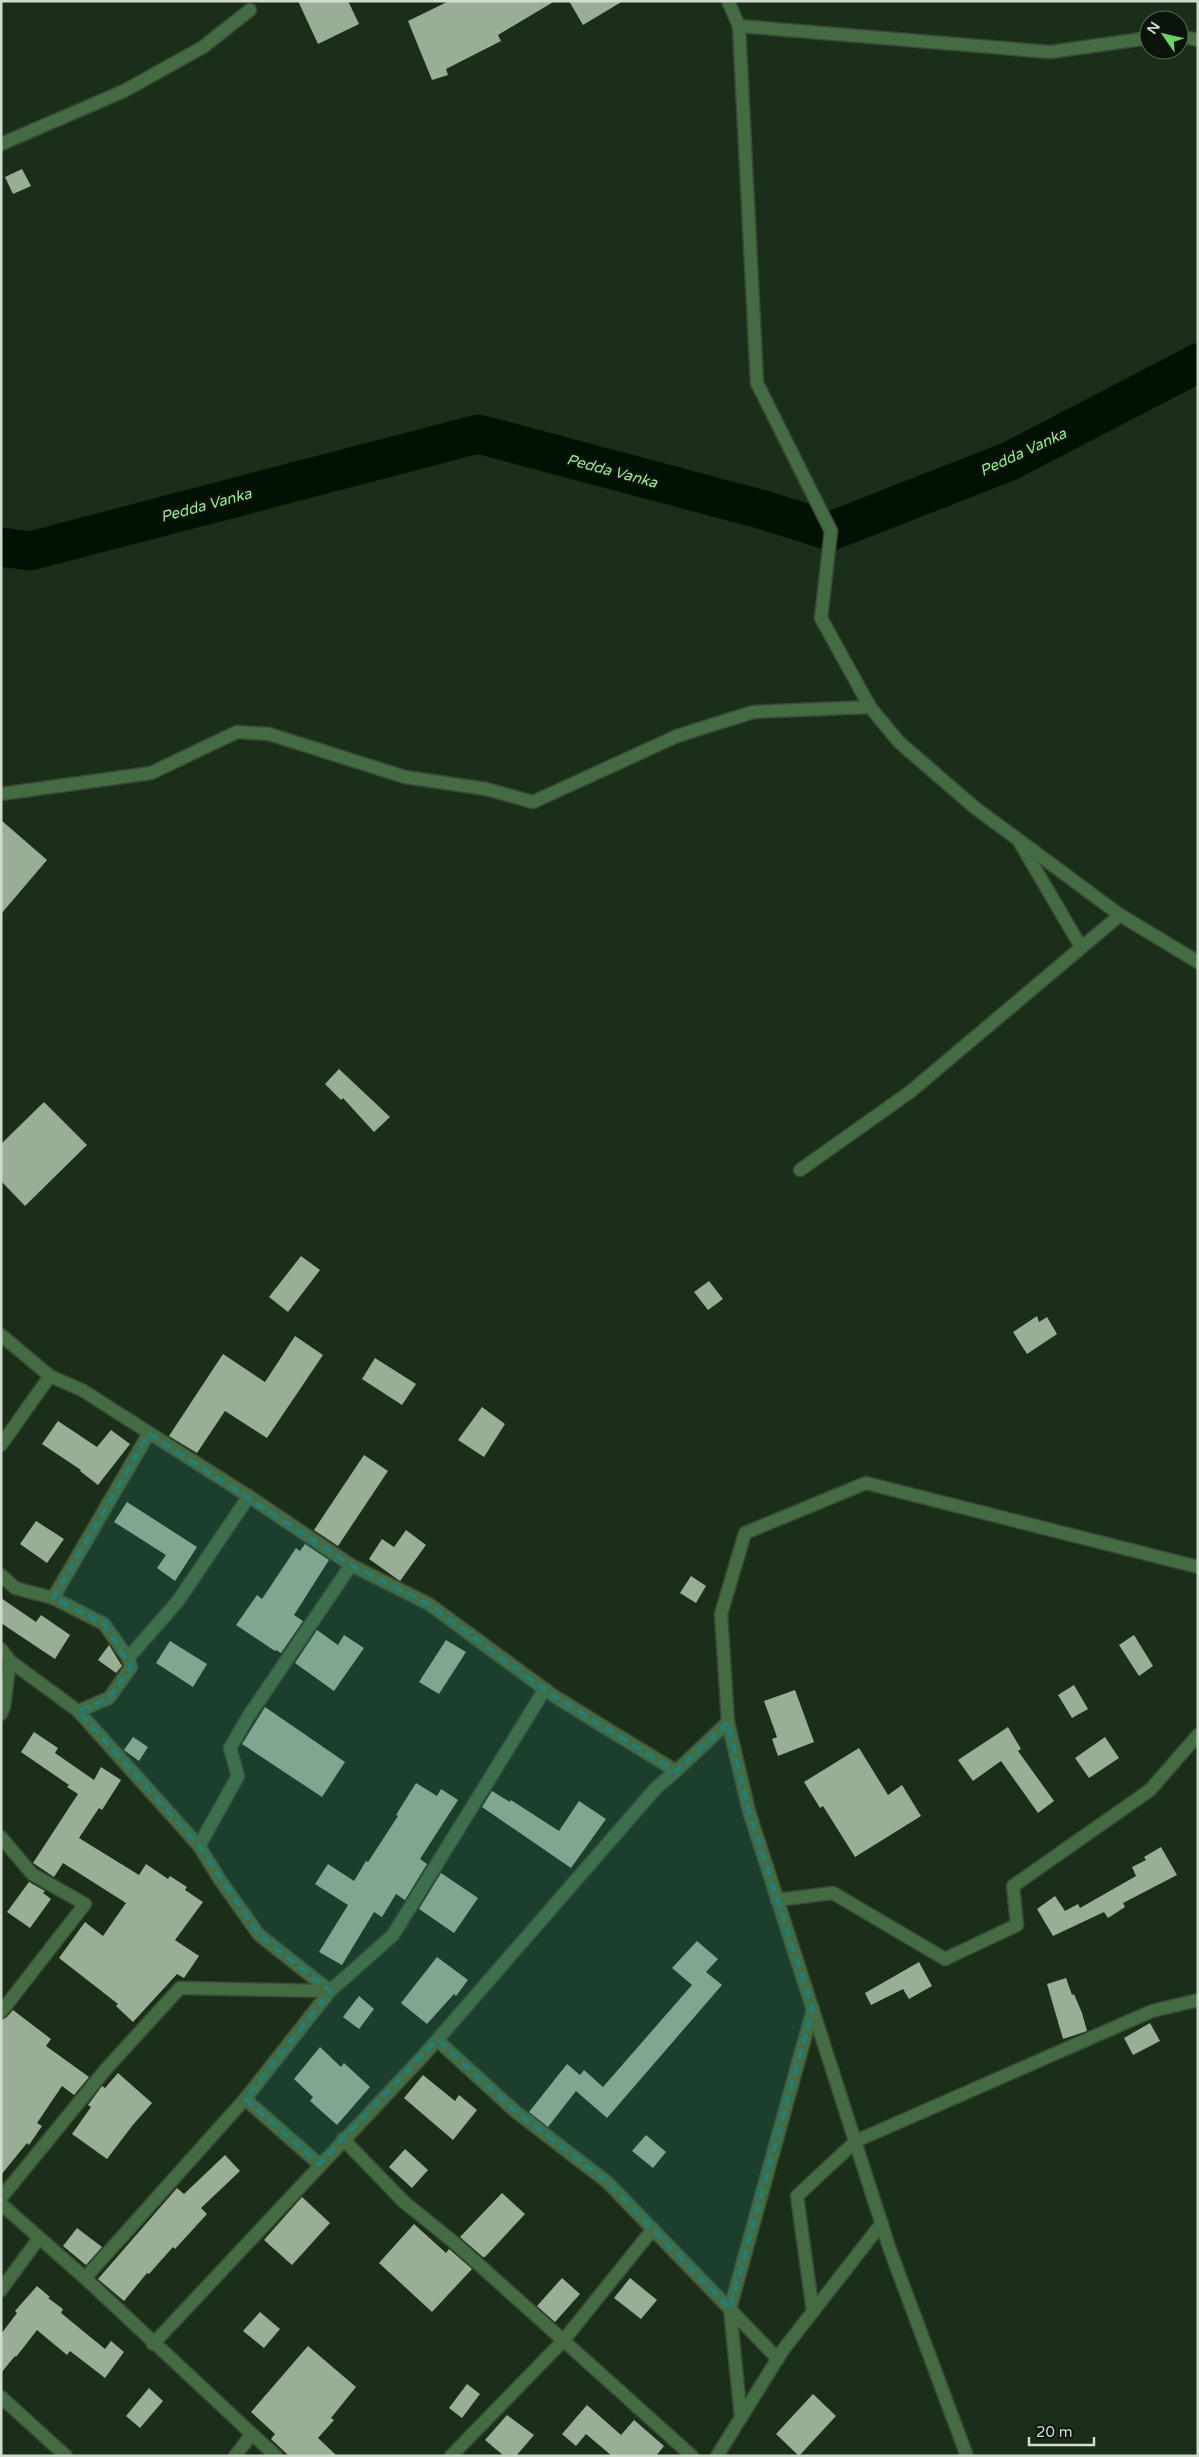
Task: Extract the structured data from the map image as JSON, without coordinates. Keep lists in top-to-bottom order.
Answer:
{
  "water": ["Pedda Vanka"],
  "scale_bar": "20 m",
  "north": "top left"
}
